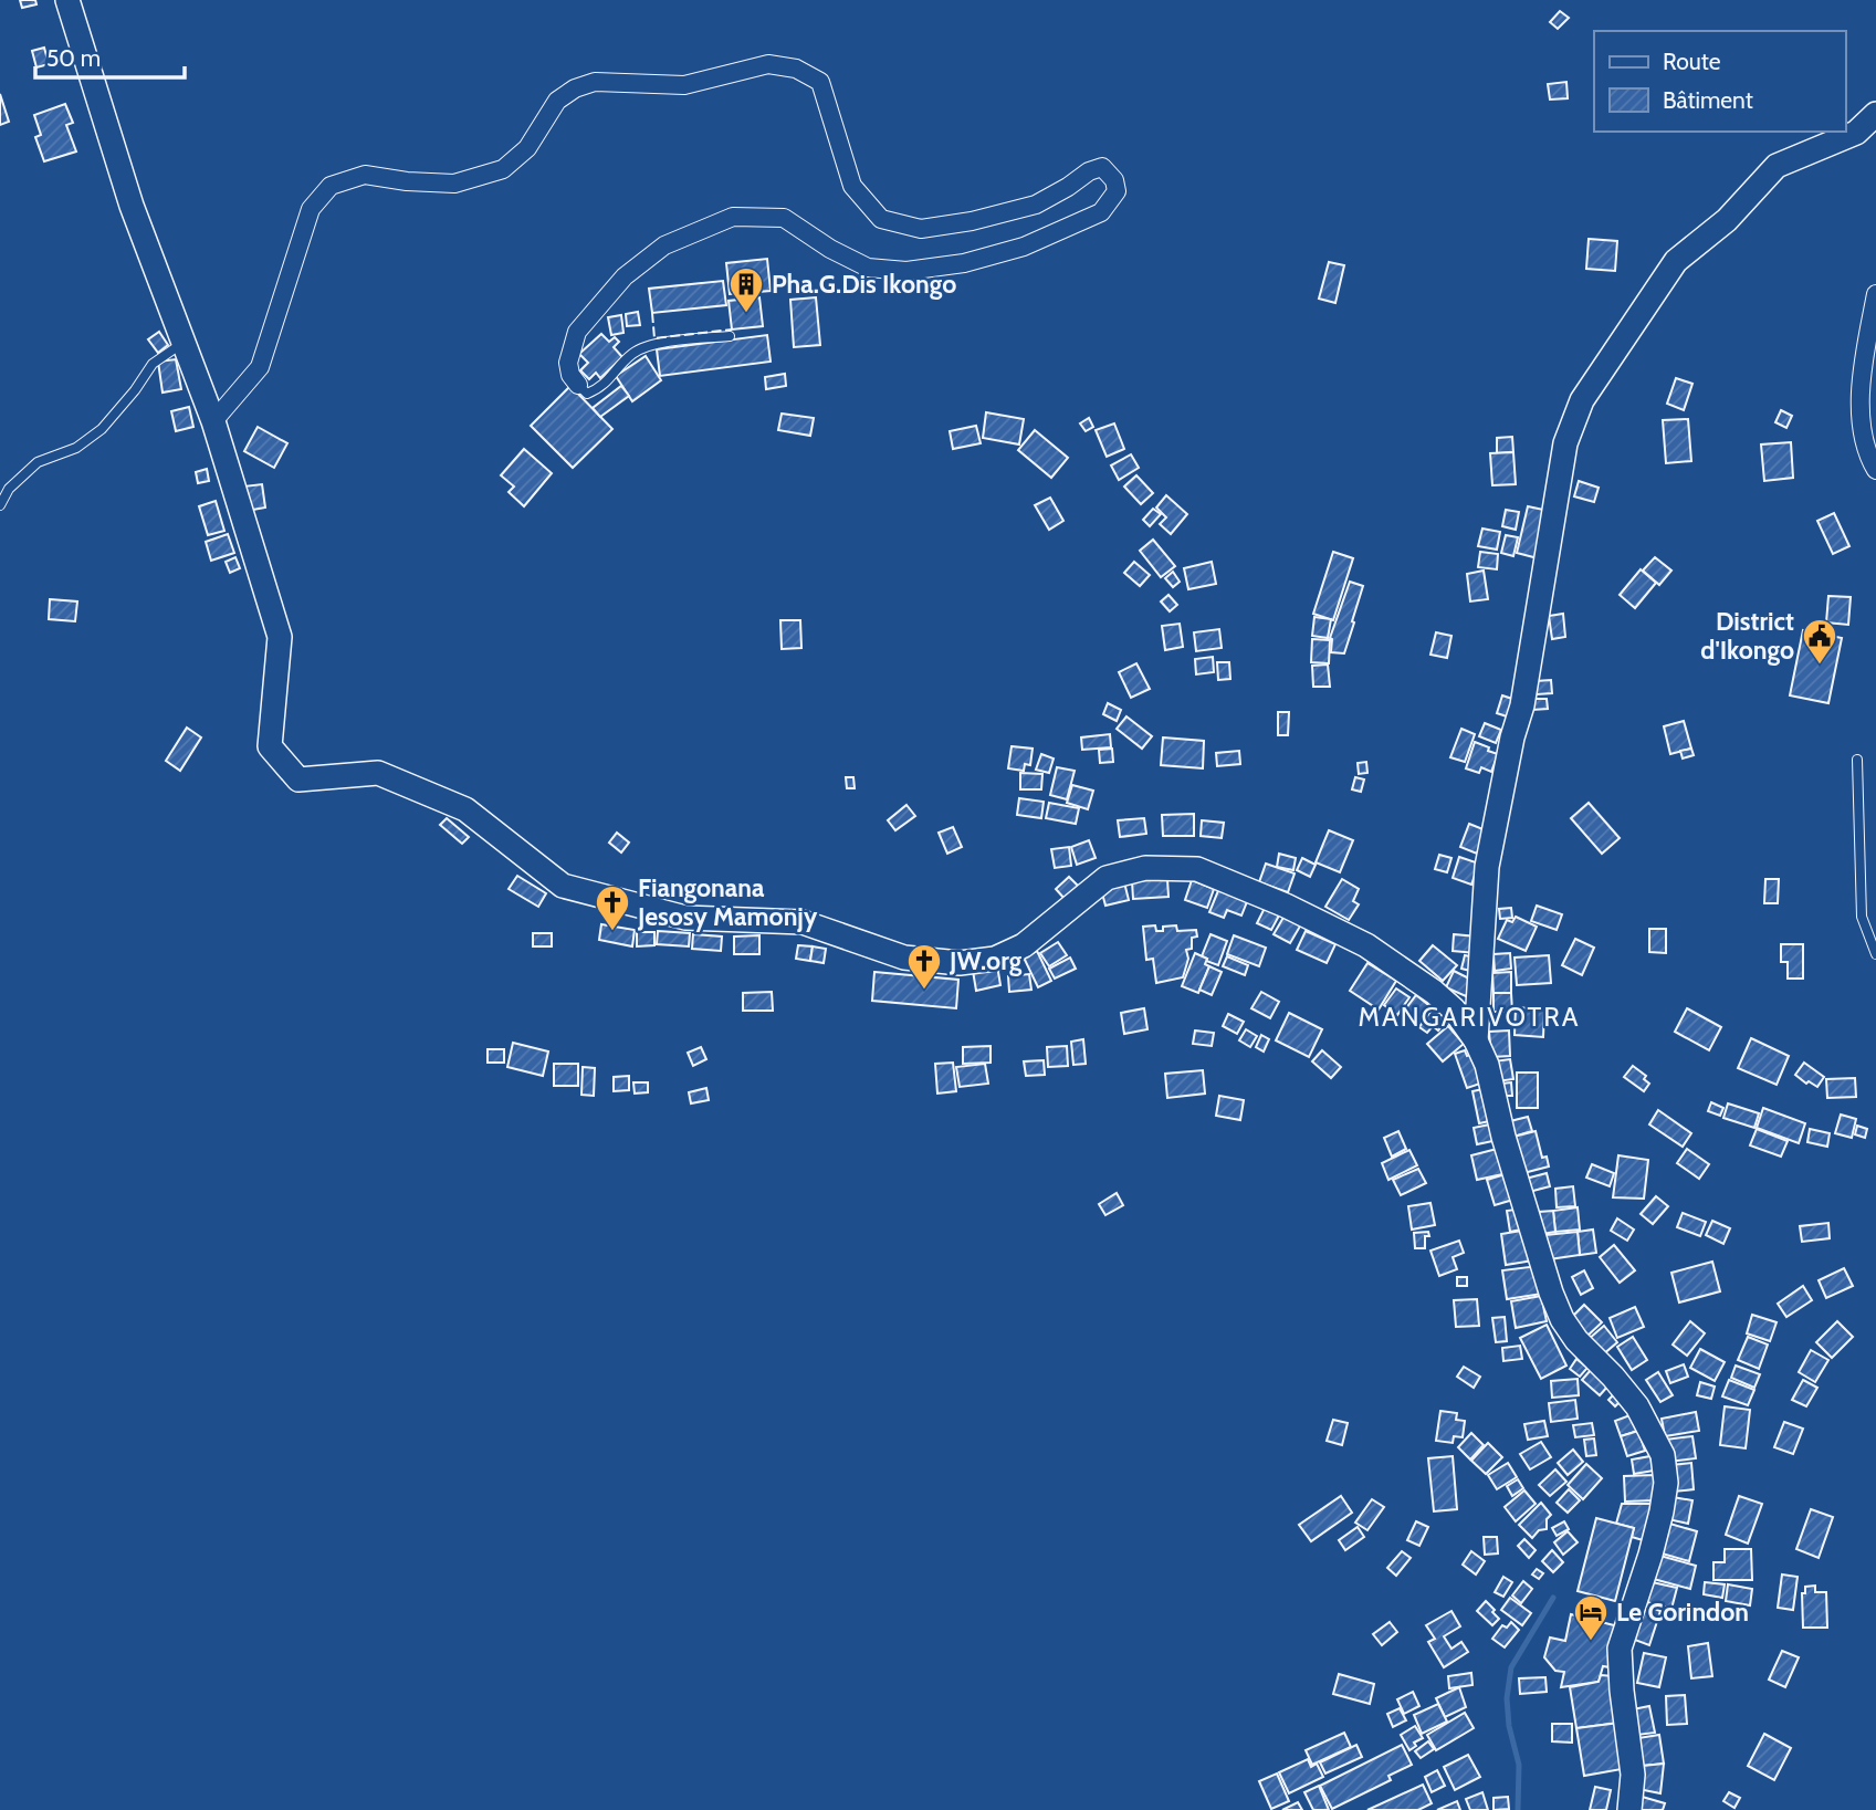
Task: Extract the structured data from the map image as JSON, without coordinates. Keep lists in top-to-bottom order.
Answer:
{
  "districts": ["MANGARIVOTRA"],
  "places": {
    "building": ["Pha.G.Dis Ikongo"],
    "public building": ["District d'Ikongo"],
    "church": ["Fiangonana Jesosy Mamonjy", "JW.org"],
    "hotel": ["Le Corindon"]
  },
  "legend": ["Route", "Bâtiment"],
  "scale_bar": "50 m"
}
